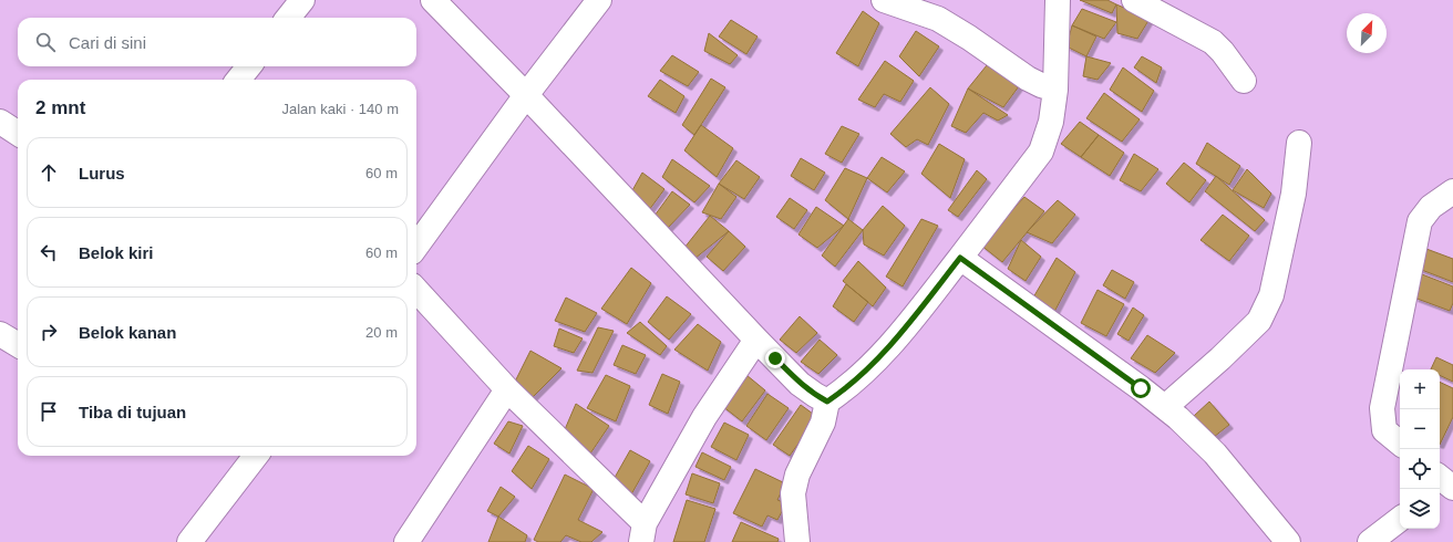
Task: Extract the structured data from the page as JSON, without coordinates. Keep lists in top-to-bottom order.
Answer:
{
  "north": "top right",
  "page": {
    "search": "Cari di sini",
    "heading": ["2 mnt", "Jalan kaki · 140 m"],
    "list": [
      ["Lurus", "60 m"],
      ["Belok kiri", "60 m"],
      ["Belok kanan", "20 m"],
      "Tiba di tujuan"
    ],
    "map_buttons": ["+", "−"]
  }
}
